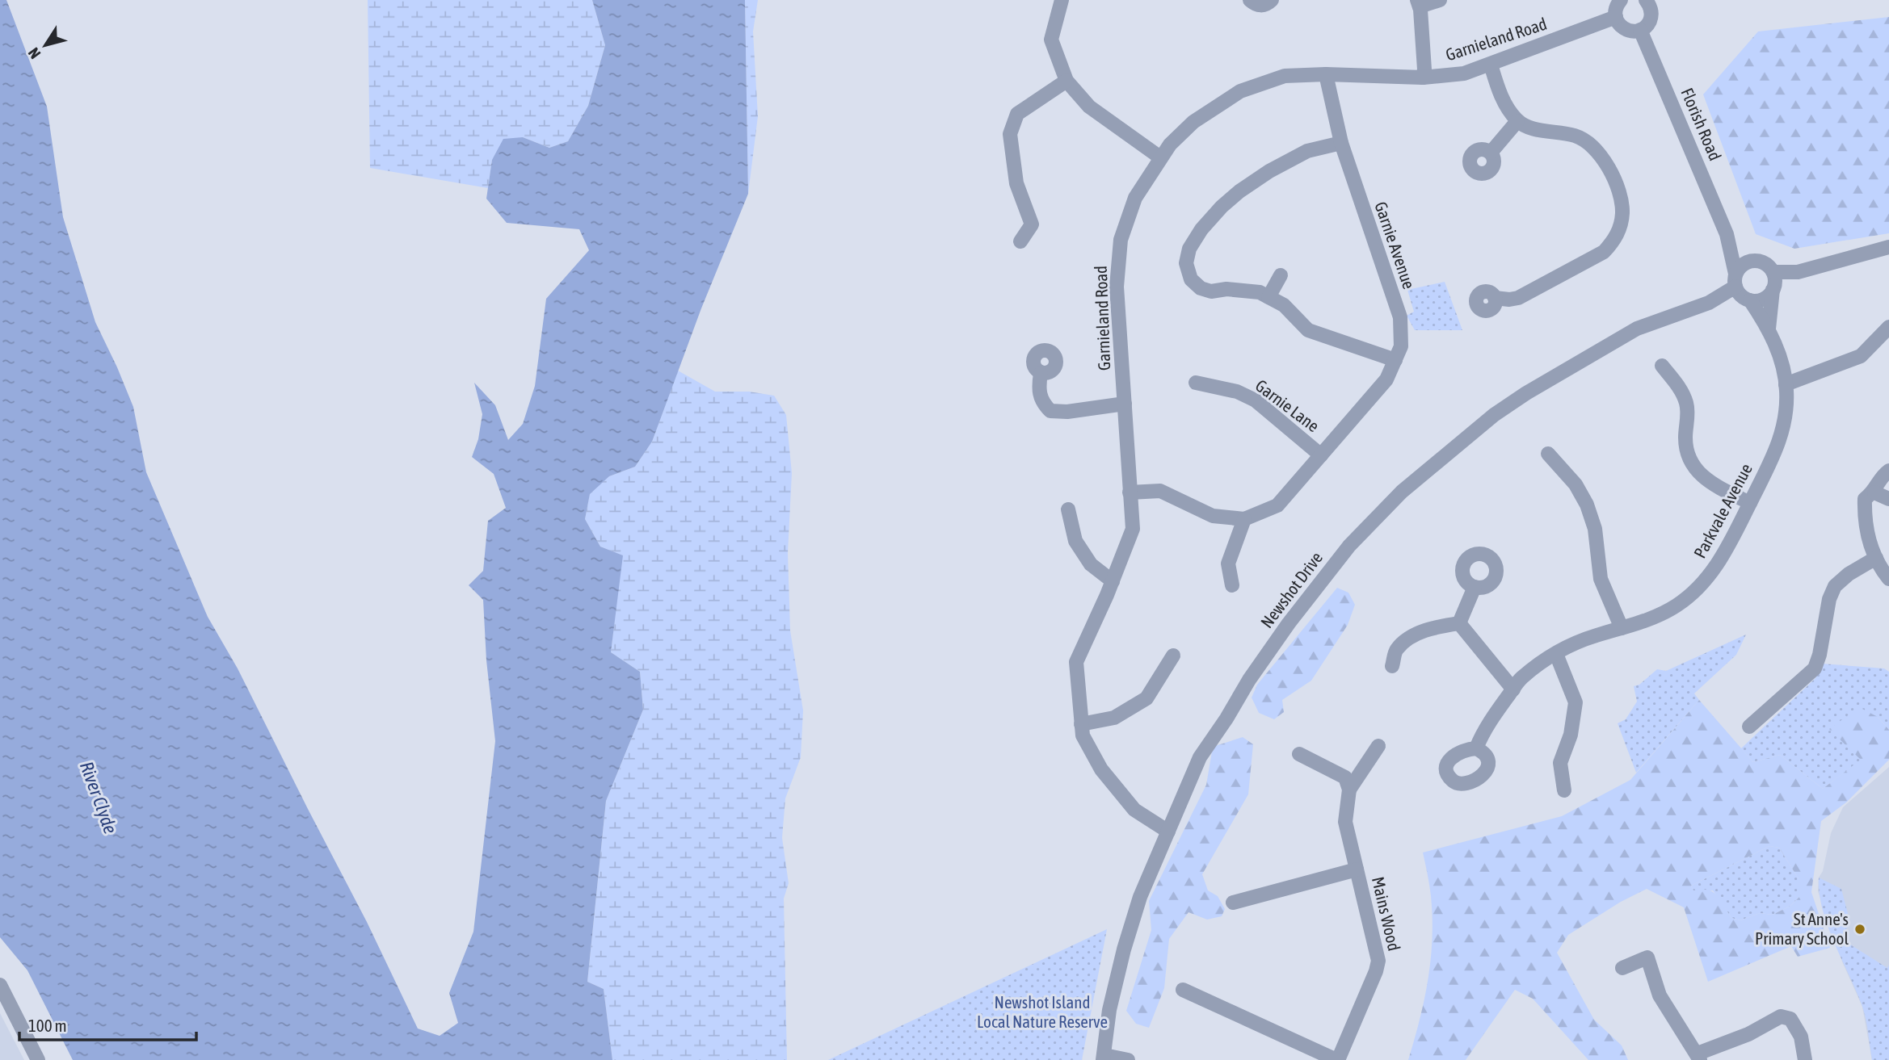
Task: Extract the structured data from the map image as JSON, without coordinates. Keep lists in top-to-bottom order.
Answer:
{
  "streets": {
    "street": [
      "Garnieland Road",
      "Florish Road",
      "Garnie Avenue",
      "Garnie Lane",
      "Parkvale Avenue",
      "Newshot Drive",
      "Mains Wood"
    ]
  },
  "crossings": [
    ["Garnieland Road", "Garnie Avenue"],
    ["Garnieland Road", "Newshot Drive"],
    ["Florish Road", "Parkvale Avenue"],
    ["Florish Road", "Newshot Drive"],
    ["Garnie Avenue", "Garnie Lane"],
    ["Parkvale Avenue", "Newshot Drive"]
  ],
  "water": ["River Clyde"],
  "parks": ["Newshot Island Local Nature Reserve"],
  "places": ["St Anne's Primary School"],
  "scale_bar": "100 m",
  "north": "bottom left"
}
